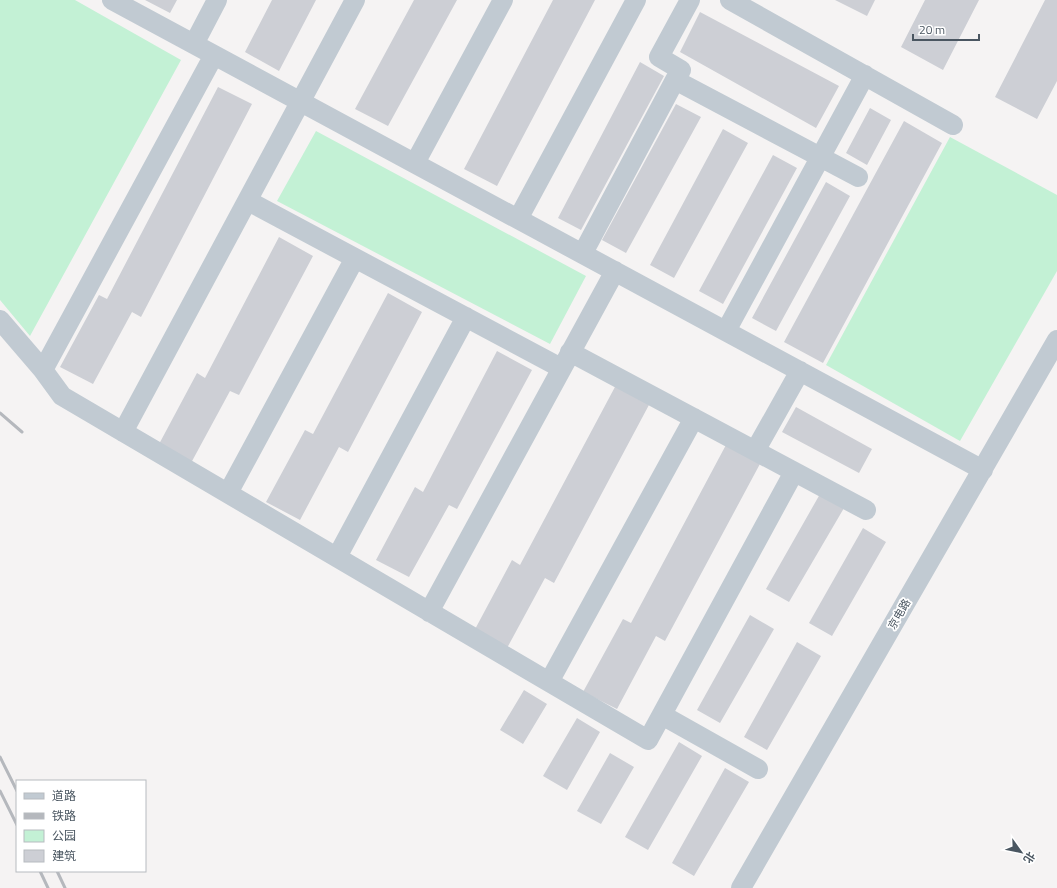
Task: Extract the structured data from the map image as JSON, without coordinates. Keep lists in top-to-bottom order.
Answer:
{
  "streets": {
    "street": ["京电路"]
  },
  "legend": [
    "道路",
    "铁路",
    "公园",
    "建筑"
  ],
  "scale_bar": "20 m",
  "north": "bottom right"
}
